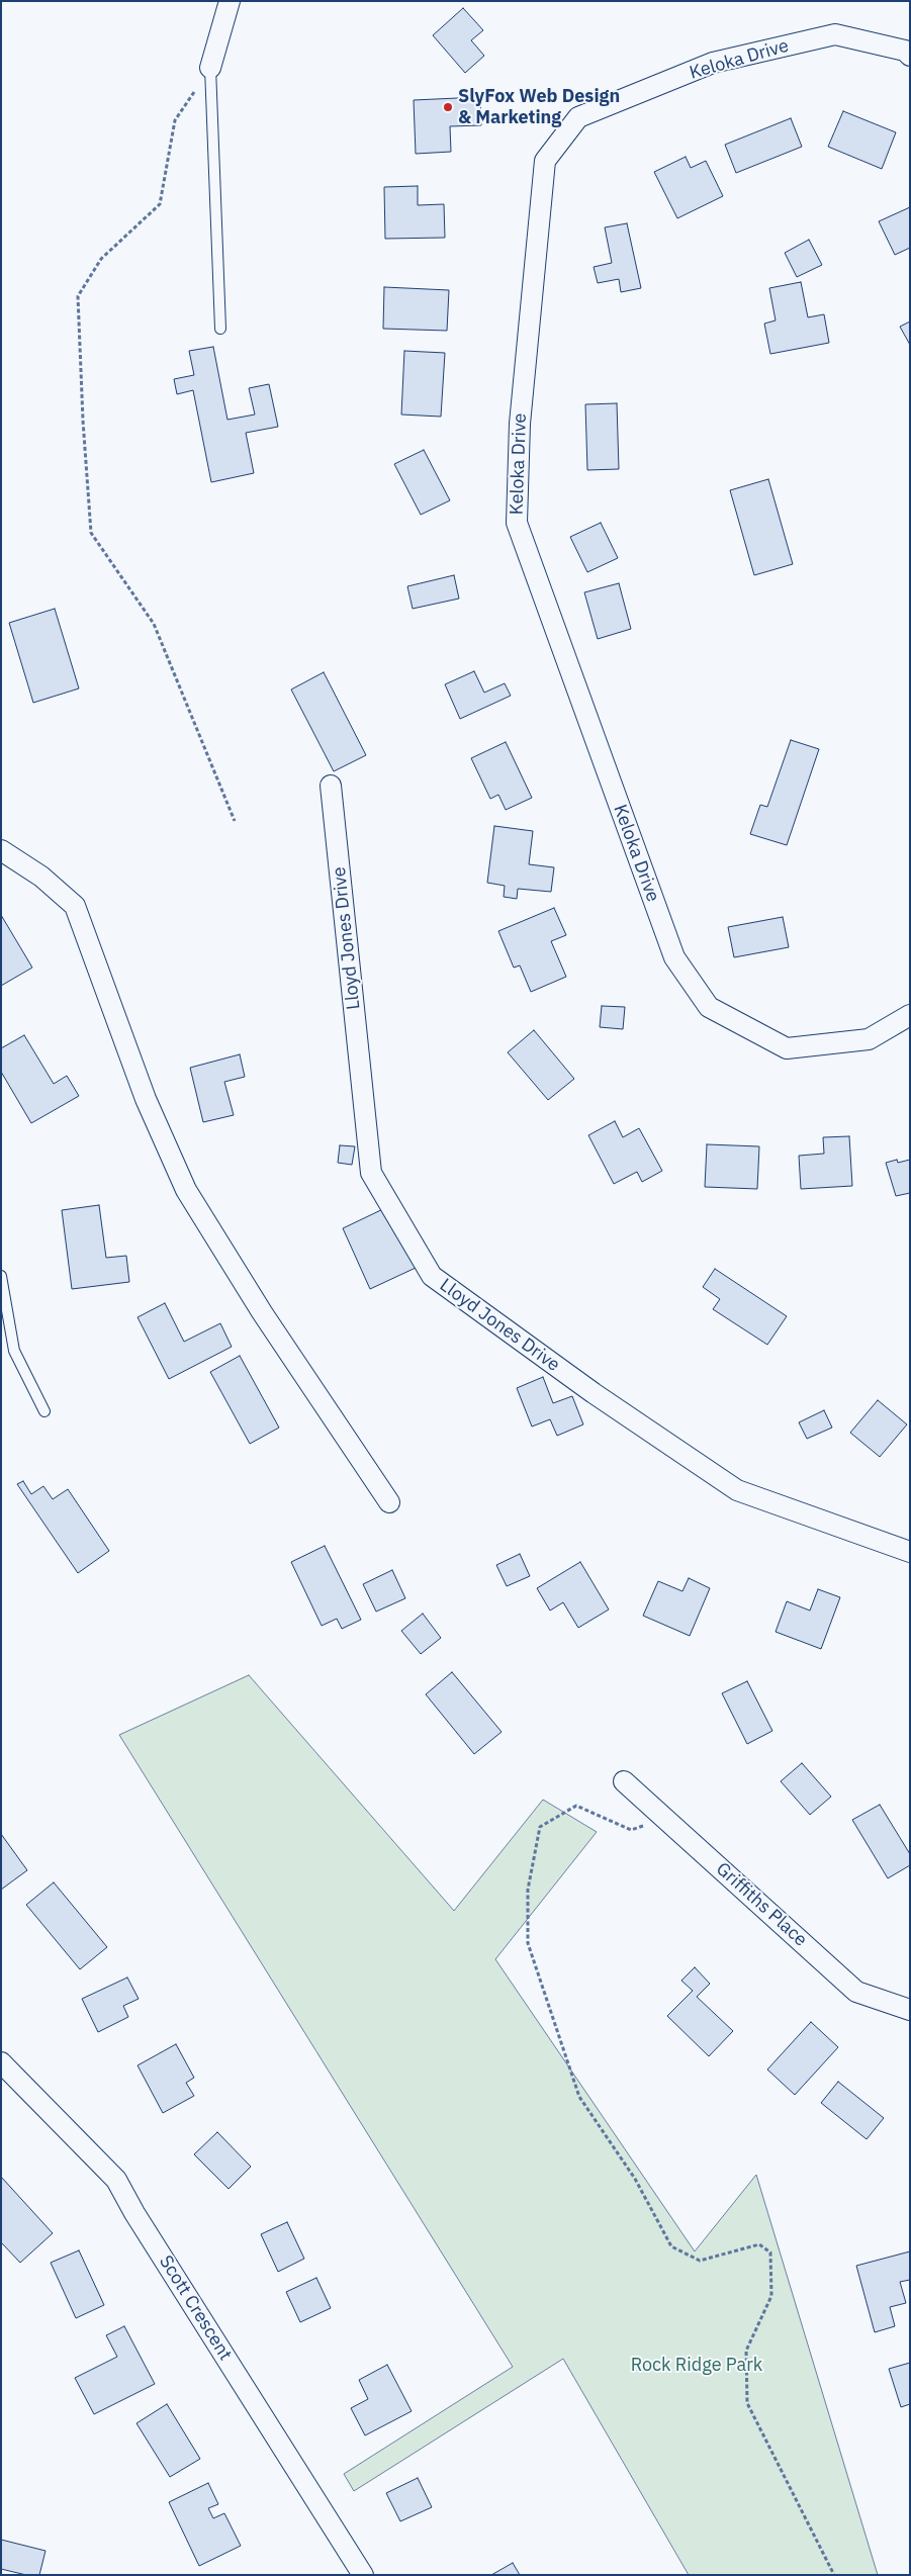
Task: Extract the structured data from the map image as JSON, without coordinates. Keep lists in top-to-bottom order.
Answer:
{
  "streets": {
    "street": [
      "Keloka Drive",
      "Lloyd Jones Drive",
      "Griffiths Place",
      "Scott Crescent"
    ]
  },
  "parks": ["Rock Ridge Park"],
  "places": ["SlyFox Web Design & Marketing"]
}
